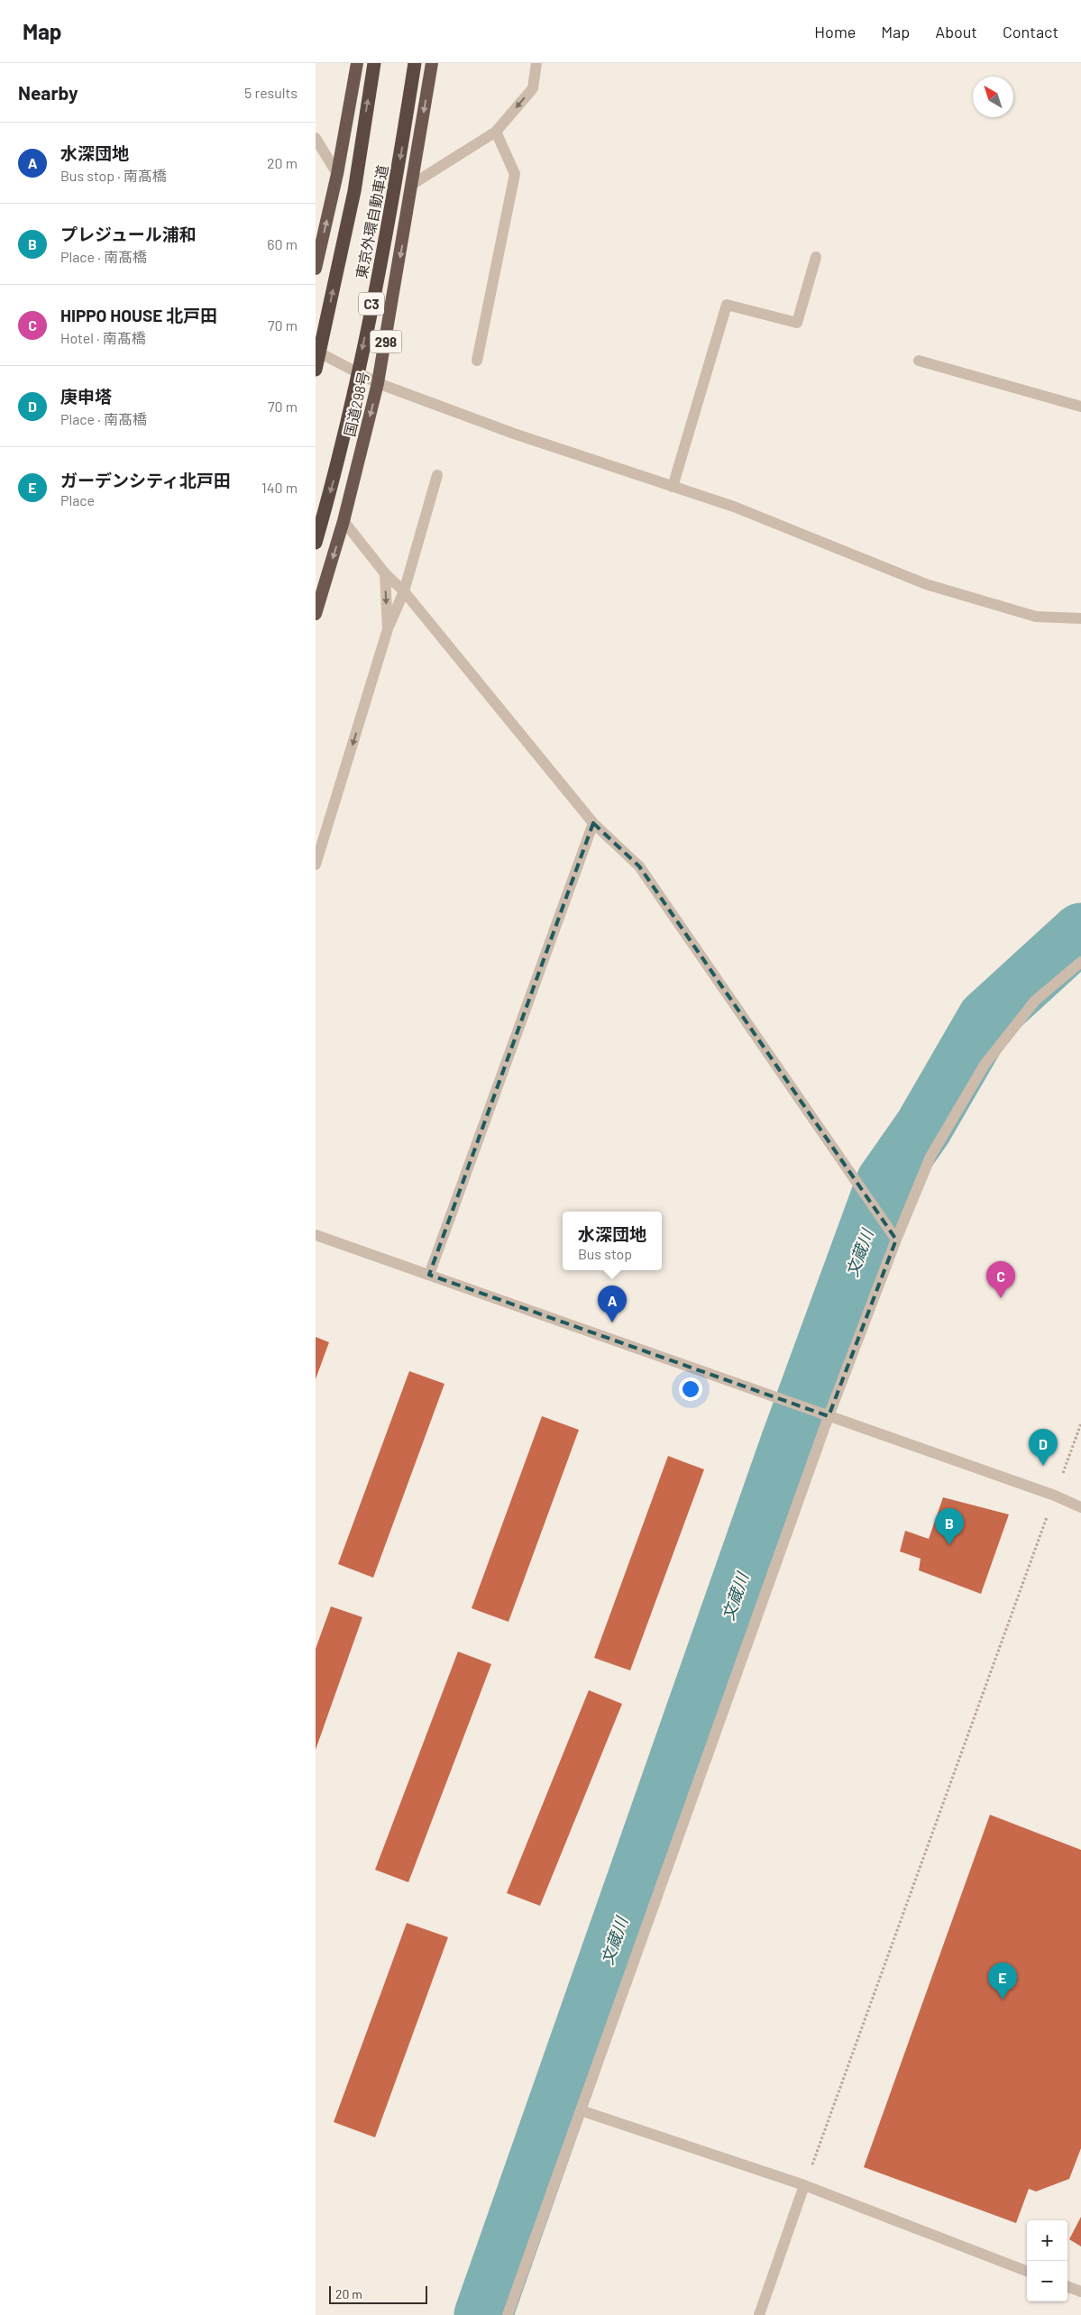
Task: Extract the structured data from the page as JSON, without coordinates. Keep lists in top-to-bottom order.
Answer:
{
  "streets": {
    "highway": [
      "東京外環自動車道",
      "C3",
      "298",
      "国道298号"
    ]
  },
  "water": ["文蔵川"],
  "scale_bar": "20 m",
  "north": "top left",
  "page": {
    "header": "Map",
    "nav": [
      "Home",
      "Map",
      "About",
      "Contact"
    ],
    "heading": ["Nearby", "5 results"],
    "list": [
      {
        "mark": "A",
        "name": "水深団地",
        "note": "Bus stop · 南髙橋",
        "value": "20 m"
      },
      {
        "mark": "B",
        "name": "プレジュール浦和",
        "note": "Place · 南髙橋",
        "value": "60 m"
      },
      {
        "mark": "C",
        "name": "HIPPO HOUSE 北戸田",
        "note": "Hotel · 南髙橋",
        "value": "70 m"
      },
      {
        "mark": "D",
        "name": "庚申塔",
        "note": "Place · 南髙橋",
        "value": "70 m"
      },
      {
        "mark": "E",
        "name": "ガーデンシティ北戸田",
        "note": "Place",
        "value": "140 m"
      }
    ],
    "popup": ["水深団地", "Bus stop"],
    "pins": [
      "C",
      "A",
      "D",
      "B",
      "E"
    ],
    "map_buttons": ["+", "−"],
    "scale": "20 m"
  }
}
